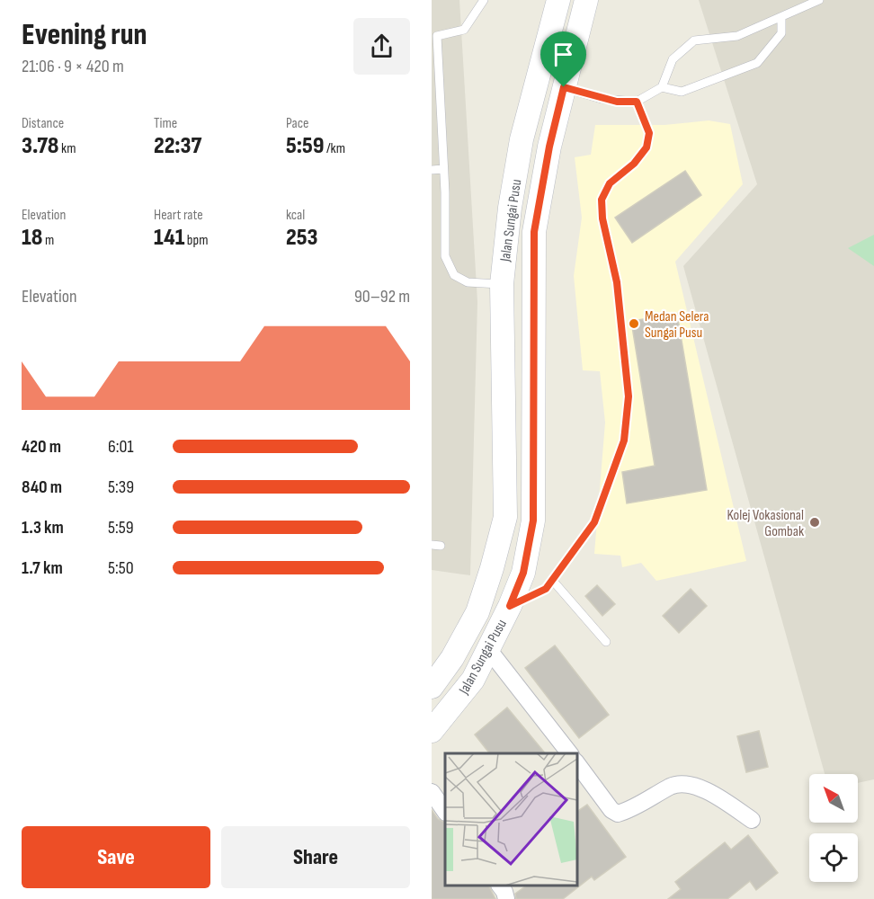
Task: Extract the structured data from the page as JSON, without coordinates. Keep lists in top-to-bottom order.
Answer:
{
  "streets": {
    "main road": ["Jalan Sungai Pusu"]
  },
  "places": ["Medan Selera Sungai Pusu", "Kolej Vokasional Gombak"],
  "north": "top left",
  "page": {
    "heading": ["Evening run", "21:06 · 9 × 420 m"],
    "stats": [
      ["Distance", "3.78 km"],
      ["Time", "22:37"],
      ["Pace", "5:59 /km"],
      ["Elevation", "18 m"],
      ["Heart rate", "141 bpm"],
      ["kcal", "253"]
    ],
    "chart": ["Elevation", "90–92 m"],
    "list": [
      {
        "name": "420 m",
        "note": "6:01"
      },
      {
        "name": "840 m",
        "note": "5:39"
      },
      {
        "name": "1.3 km",
        "note": "5:59"
      },
      {
        "name": "1.7 km",
        "note": "5:50"
      }
    ],
    "buttons": ["Save", "Share"]
  }
}
